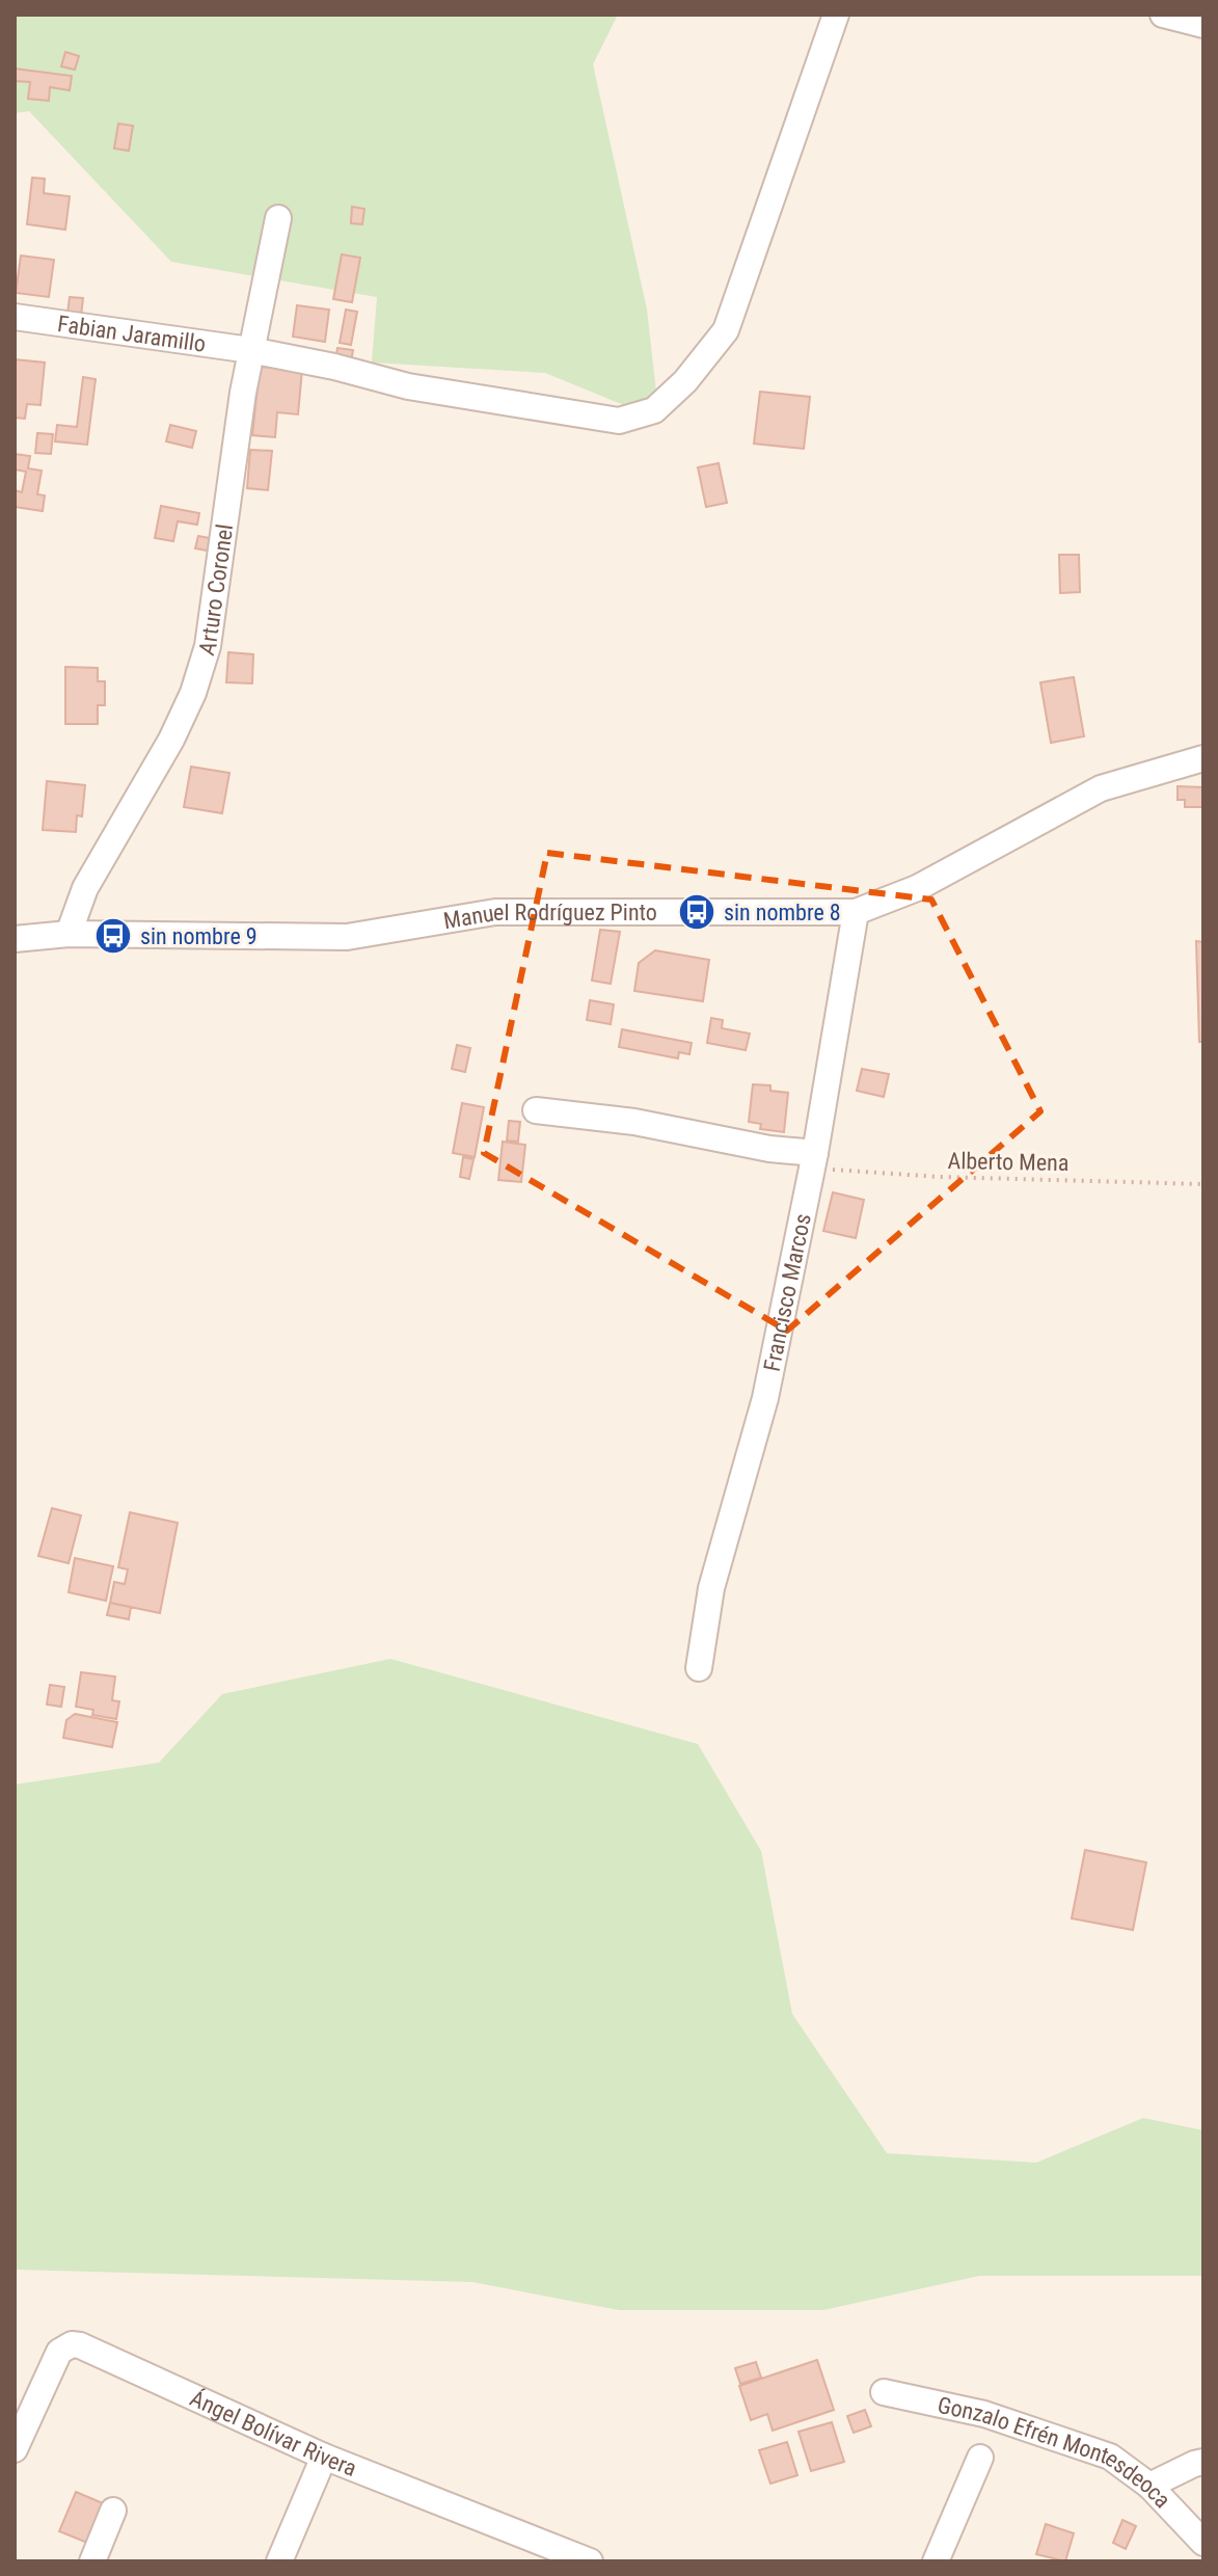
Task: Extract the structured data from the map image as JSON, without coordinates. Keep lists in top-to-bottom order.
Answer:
{
  "streets": {
    "street": [
      "Fabian Jaramillo",
      "Arturo Coronel",
      "Manuel Rodríguez Pinto",
      "Francisco Marcos",
      "Ángel Bolívar Rivera",
      "Gonzalo Efrén Montesdeoca"
    ],
    "path": ["Alberto Mena"]
  },
  "crossings": [
    ["Fabian Jaramillo", "Arturo Coronel"],
    ["Arturo Coronel", "Manuel Rodríguez Pinto"],
    ["Manuel Rodríguez Pinto", "Francisco Marcos"],
    ["Alberto Mena", "Francisco Marcos"]
  ],
  "places": {
    "bus stop": ["sin nombre 8", "sin nombre 9"]
  }
}
